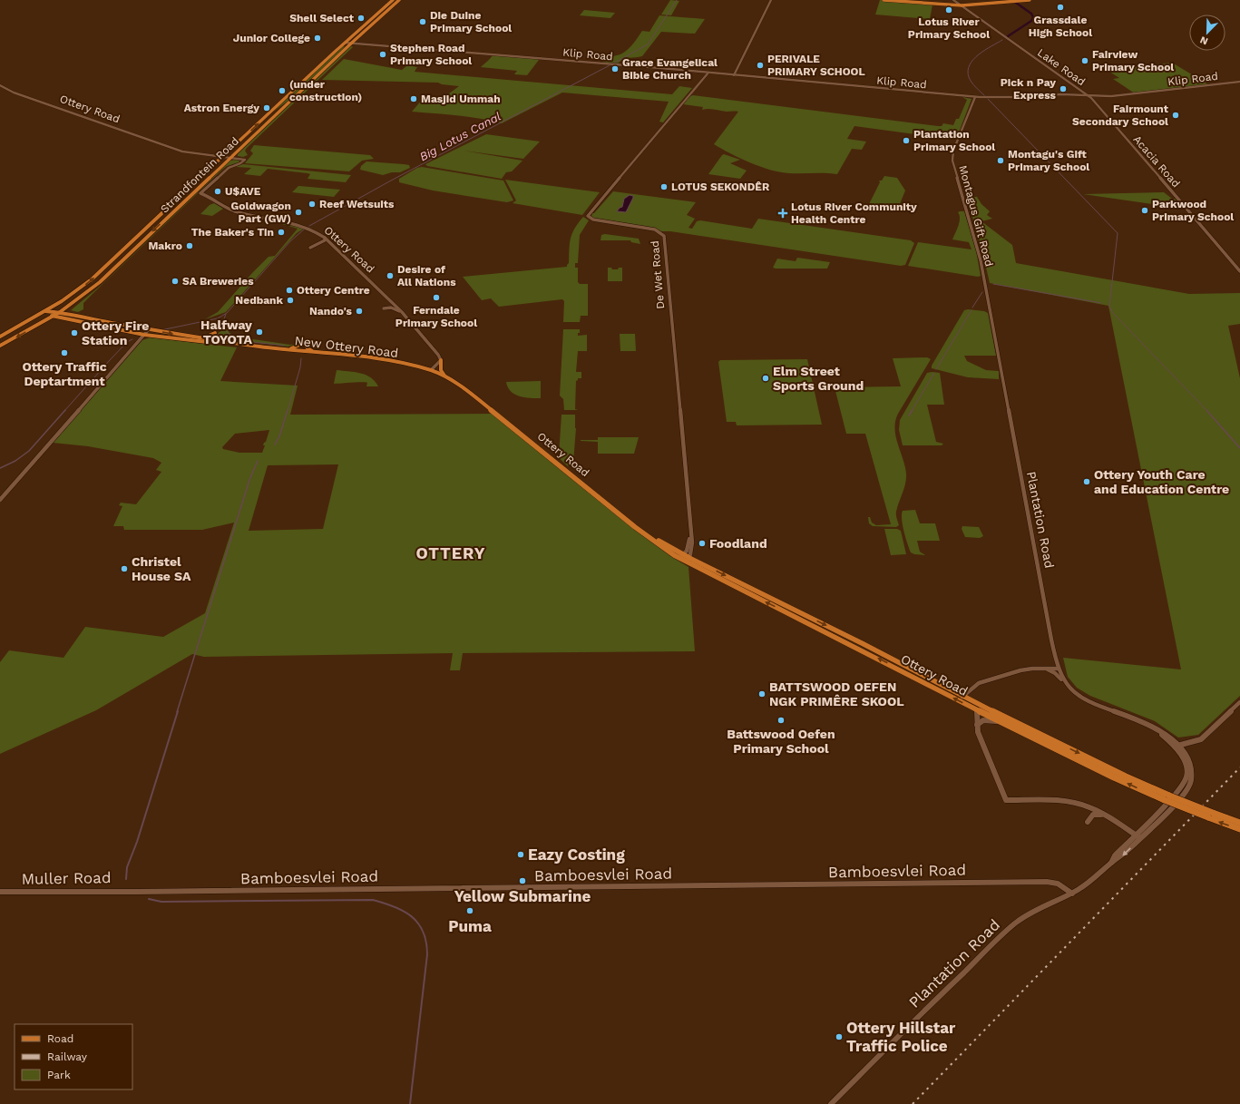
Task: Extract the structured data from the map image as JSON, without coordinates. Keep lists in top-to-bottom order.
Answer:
{
  "streets": {
    "main road": ["Ottery Road", "Strandfontein Road", "New Ottery Road"],
    "street": [
      "Klip Road",
      "Lake Road",
      "Acacia Road",
      "Montagus Gift Road",
      "De Wet Road",
      "Plantation Road",
      "Bamboesvlei Road",
      "Muller Road"
    ]
  },
  "crossings": [
    ["Klip Road", "Lake Road"],
    ["Klip Road", "Acacia Road"],
    ["Klip Road", "Strandfontein Road"],
    ["Klip Road", "Montagus Gift Road"],
    ["Klip Road", "De Wet Road"],
    ["Lake Road", "Acacia Road"],
    ["Ottery Road", "Strandfontein Road"],
    ["Ottery Road", "De Wet Road"],
    ["Ottery Road", "New Ottery Road"],
    ["Strandfontein Road", "New Ottery Road"],
    ["Montagus Gift Road", "Plantation Road"],
    ["Plantation Road", "Bamboesvlei Road"],
    ["Bamboesvlei Road", "Muller Road"]
  ],
  "districts": ["OTTERY"],
  "water": ["Big Lotus Canal"],
  "places": {
    "other": [
      "Grassdale High School",
      "Lotus River Primary School",
      "Shell Select",
      "Die Duine Primary School",
      "Junior College",
      "Stephen Road Primary School",
      "Fairview Primary School",
      "PERIVALE PRIMARY SCHOOL",
      "Grace Evangelical Bible Church",
      "Pick n Pay Express",
      "(under construction)",
      "Masjid Ummah",
      "Astron Energy",
      "Fairmount Secondary School",
      "Plantation Primary School",
      "Montagu's Gift Primary School",
      "LOTUS SEKONDÊR",
      "U$AVE",
      "Reef Wetsuits",
      "Parkwood Primary School",
      "Goldwagon Part (GW)",
      "The Baker's Tin",
      "Makro",
      "Desire of All Nations",
      "SA Breweries",
      "Ottery Centre",
      "Ferndale Primary School",
      "Nedbank",
      "Nando's",
      "Halfway TOYOTA",
      "Ottery Fire Station",
      "Ottery Traffic Deptartment",
      "Elm Street Sports Ground",
      "Ottery Youth Care and Education Centre",
      "Foodland",
      "Christel House SA",
      "BATTSWOOD OEFEN NGK PRIMÊRE SKOOL",
      "Battswood Oefen Primary School",
      "Eazy Costing",
      "Yellow Submarine",
      "Puma",
      "Ottery Hillstar Traffic Police"
    ],
    "health": ["Lotus River Community Health Centre"]
  },
  "legend": ["Road", "Railway", "Park"],
  "north": "bottom left"
}
